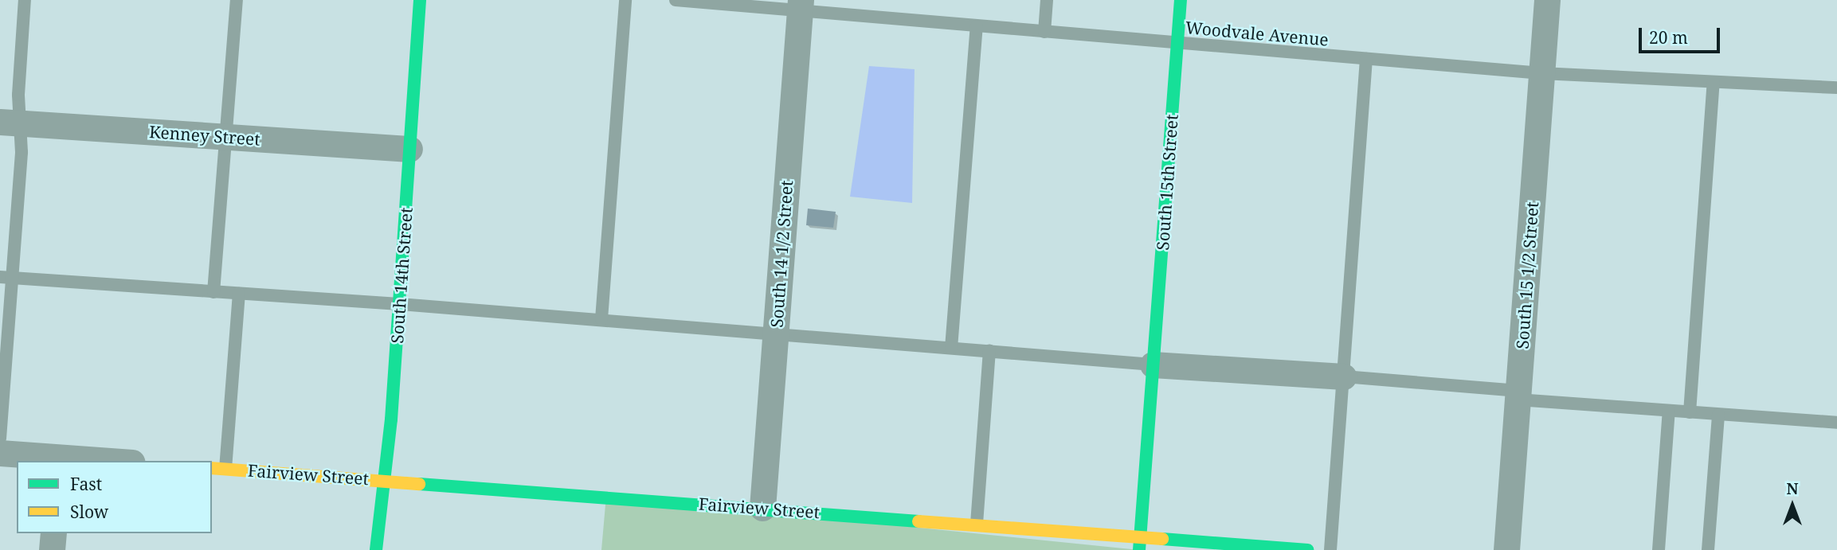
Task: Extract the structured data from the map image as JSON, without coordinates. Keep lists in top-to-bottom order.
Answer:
{
  "streets": {
    "street": [
      "Kenney Street",
      "South 15th Street",
      "South 14 1/2 Street",
      "South 14th Street",
      "South 15 1/2 Street",
      "Fairview Street"
    ],
    "lane": ["Woodvale Avenue"]
  },
  "crossings": [
    ["Woodvale Avenue", "South 15th Street"],
    ["Woodvale Avenue", "South 14 1/2 Street"],
    ["Woodvale Avenue", "South 15 1/2 Street"],
    ["Kenney Street", "South 14th Street"],
    ["South 15th Street", "Fairview Street"],
    ["South 14 1/2 Street", "Fairview Street"],
    ["South 14th Street", "Fairview Street"]
  ],
  "legend": ["Fast", "Slow"],
  "scale_bar": "20 m",
  "north": "top"
}
